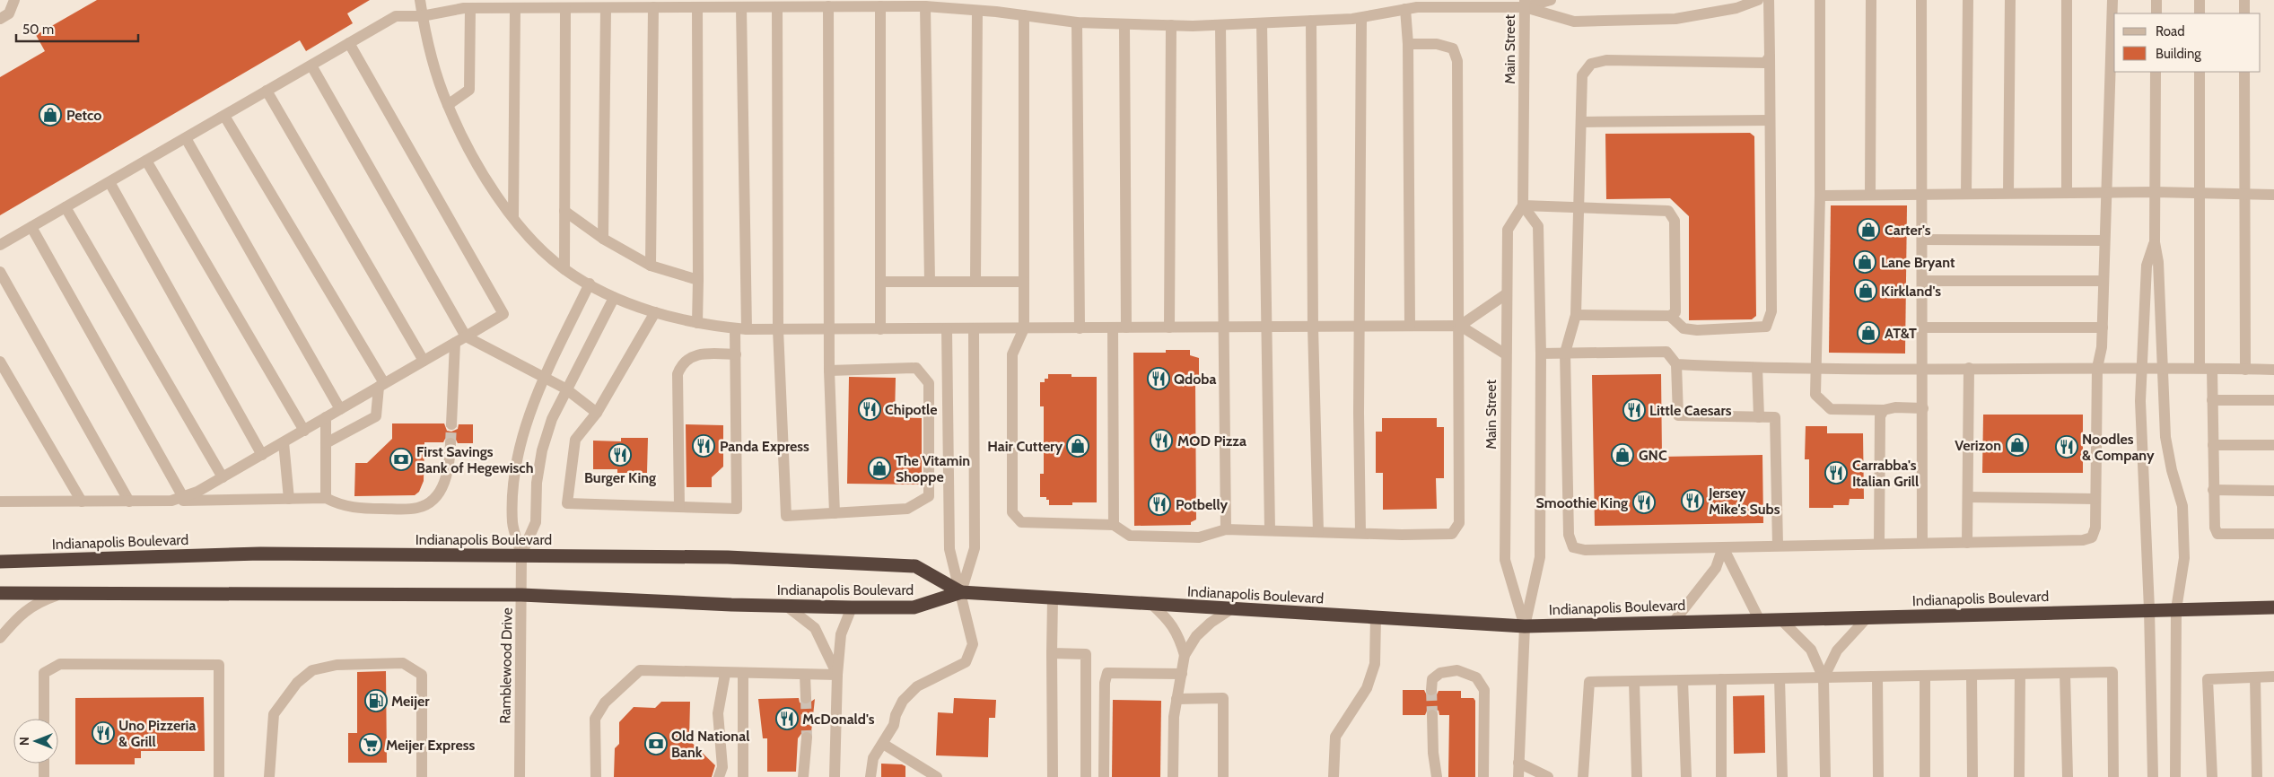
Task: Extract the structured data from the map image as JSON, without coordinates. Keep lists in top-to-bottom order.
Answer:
{
  "streets": {
    "highway": ["Indianapolis Boulevard"],
    "street": ["Main Street", "Ramblewood Drive"]
  },
  "crossings": [
    ["Main Street", "Indianapolis Boulevard"],
    ["Indianapolis Boulevard", "Ramblewood Drive"]
  ],
  "places": {
    "shop": [
      "Petco",
      "Carter's",
      "Lane Bryant",
      "Kirkland's",
      "AT&T",
      "Verizon",
      "Hair Cuttery",
      "GNC",
      "The Vitamin Shoppe"
    ],
    "restaurant": [
      "Qdoba",
      "Chipotle",
      "Little Caesars",
      "MOD Pizza",
      "Panda Express",
      "Noodles & Company",
      "Burger King",
      "Carrabba's Italian Grill",
      "Jersey Mike's Subs",
      "Smoothie King",
      "Potbelly",
      "McDonald's",
      "Uno Pizzeria & Grill"
    ],
    "bank": ["First Savings Bank of Hegewisch", "Old National Bank"],
    "fuel station": ["Meijer"],
    "supermarket": ["Meijer Express"]
  },
  "legend": ["Road", "Building"],
  "scale_bar": "50 m",
  "north": "left"
}
